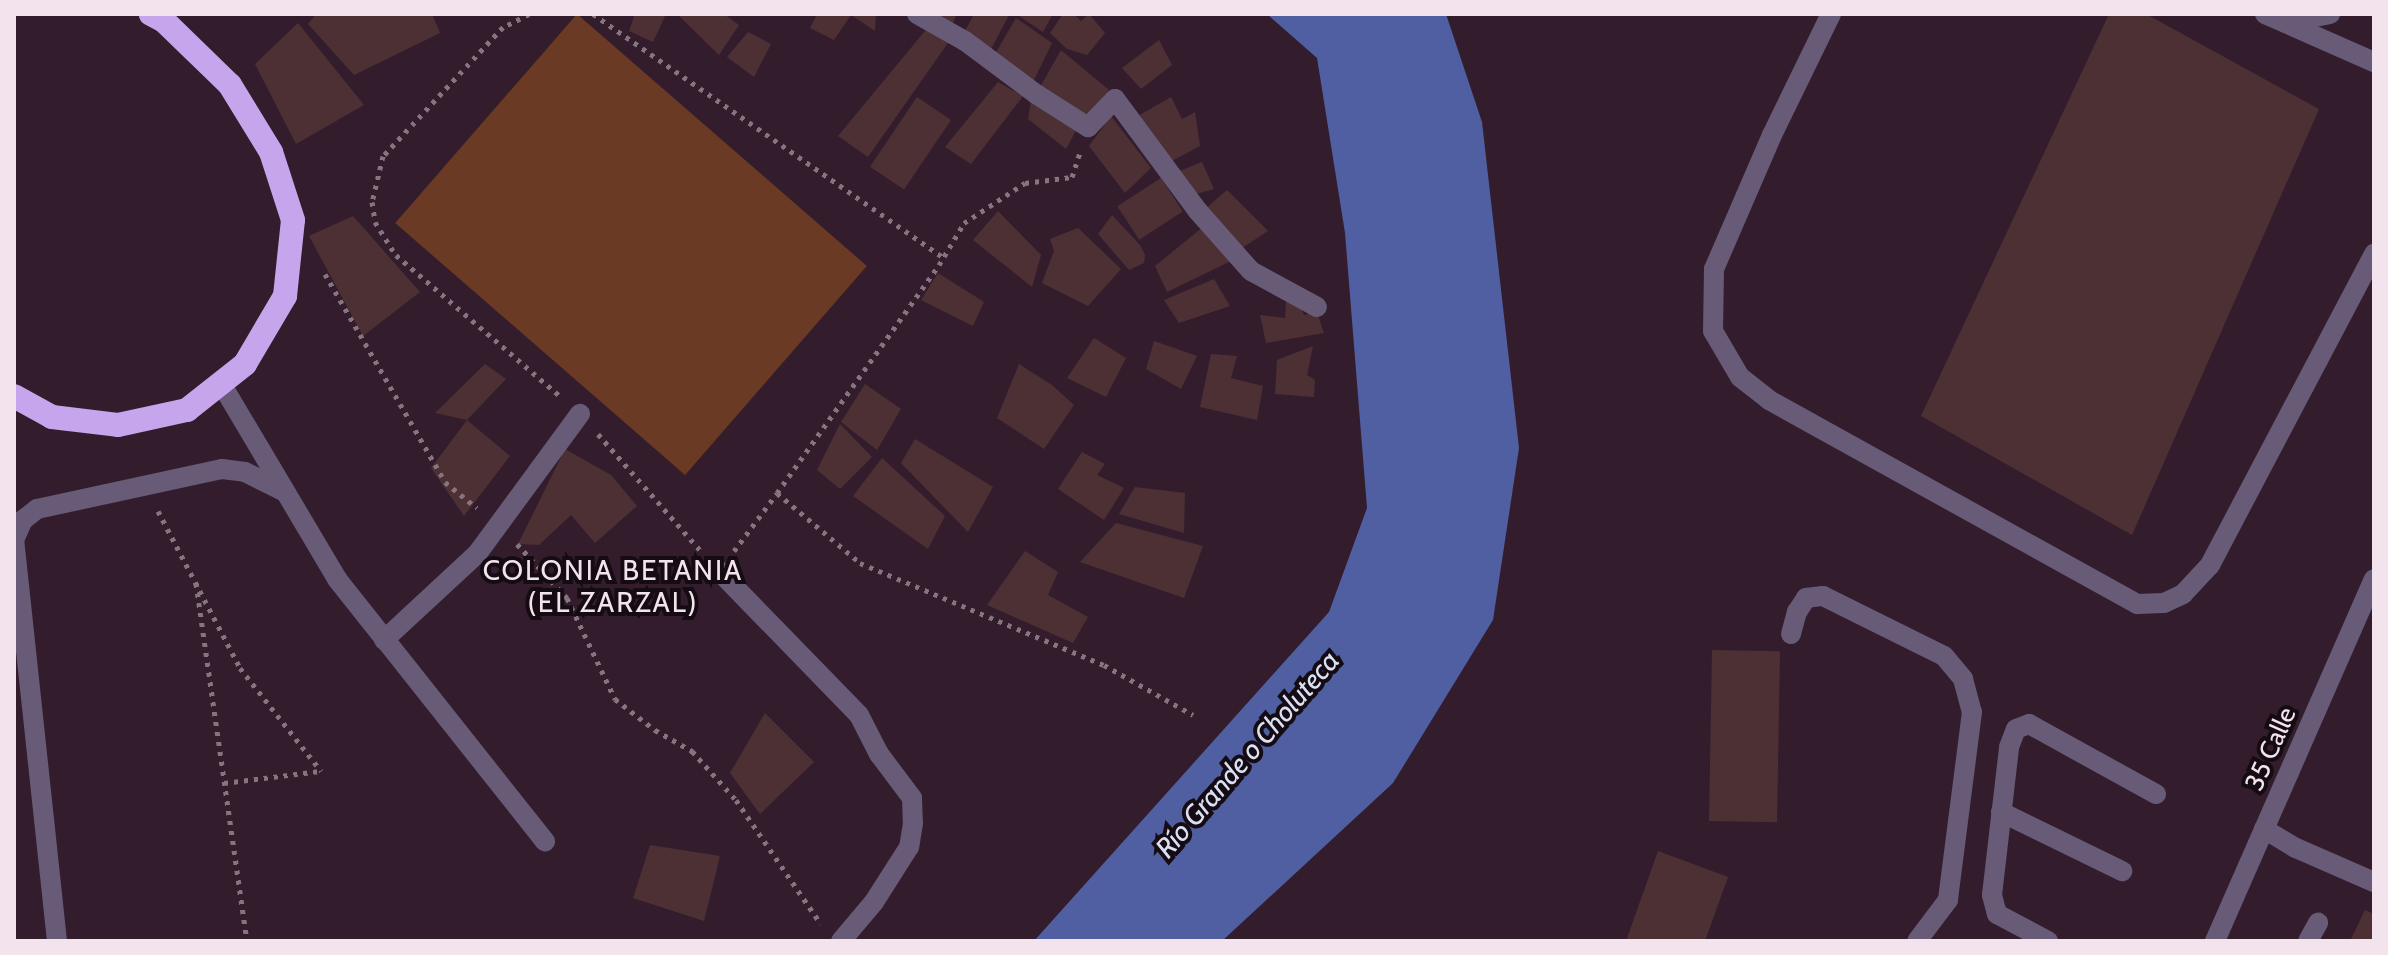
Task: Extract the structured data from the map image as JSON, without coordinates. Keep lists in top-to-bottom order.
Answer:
{
  "streets": {
    "street": ["35 Calle"]
  },
  "districts": ["COLONIA BETANIA (EL ZARZAL)"],
  "water": ["Río Grande o Choluteca"]
}
